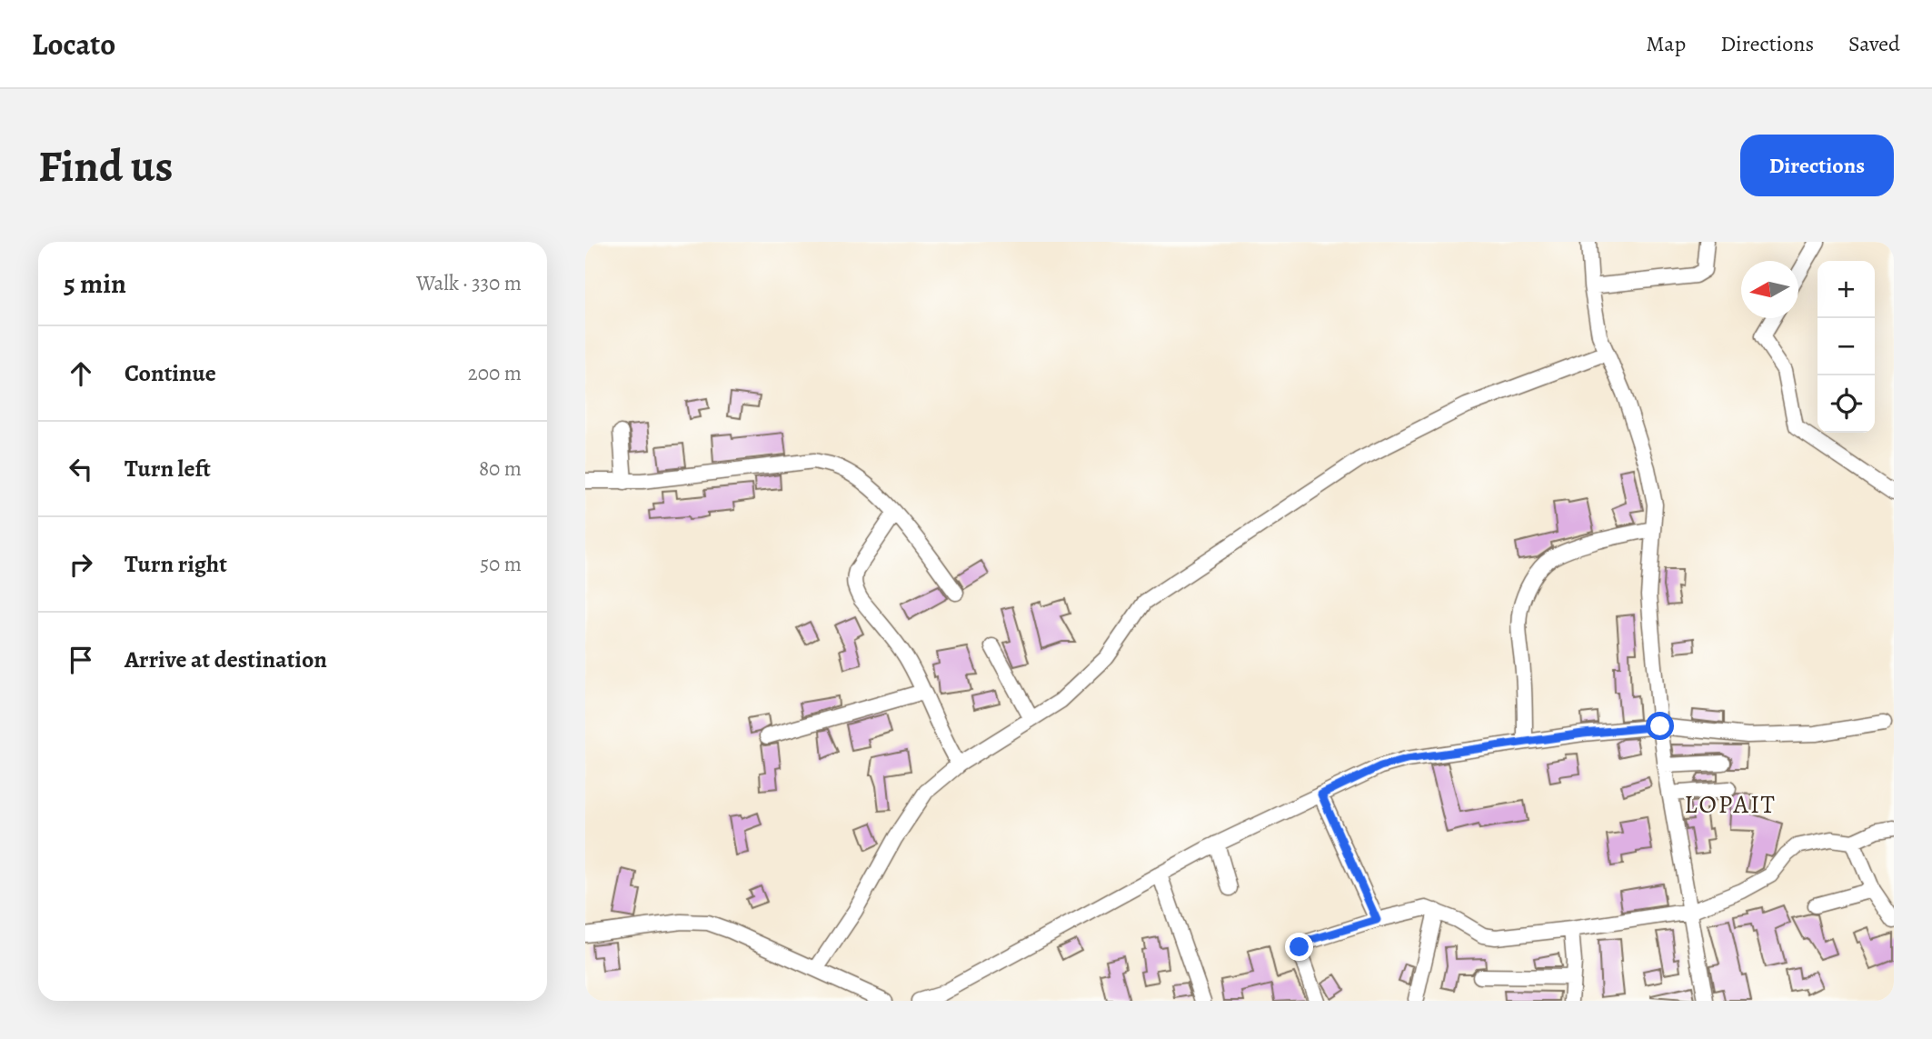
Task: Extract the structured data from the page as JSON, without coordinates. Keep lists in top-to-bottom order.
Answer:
{
  "districts": ["LOPAIT"],
  "north": "left",
  "page": {
    "header": "Locato",
    "nav": ["Map", "Directions", "Saved"],
    "buttons": "Directions",
    "title": "Find us",
    "heading": ["5 min", "Walk · 330 m"],
    "map_buttons": ["+", "−"],
    "list": [
      ["Continue", "200 m"],
      ["Turn left", "80 m"],
      ["Turn right", "50 m"],
      "Arrive at destination"
    ]
  }
}
